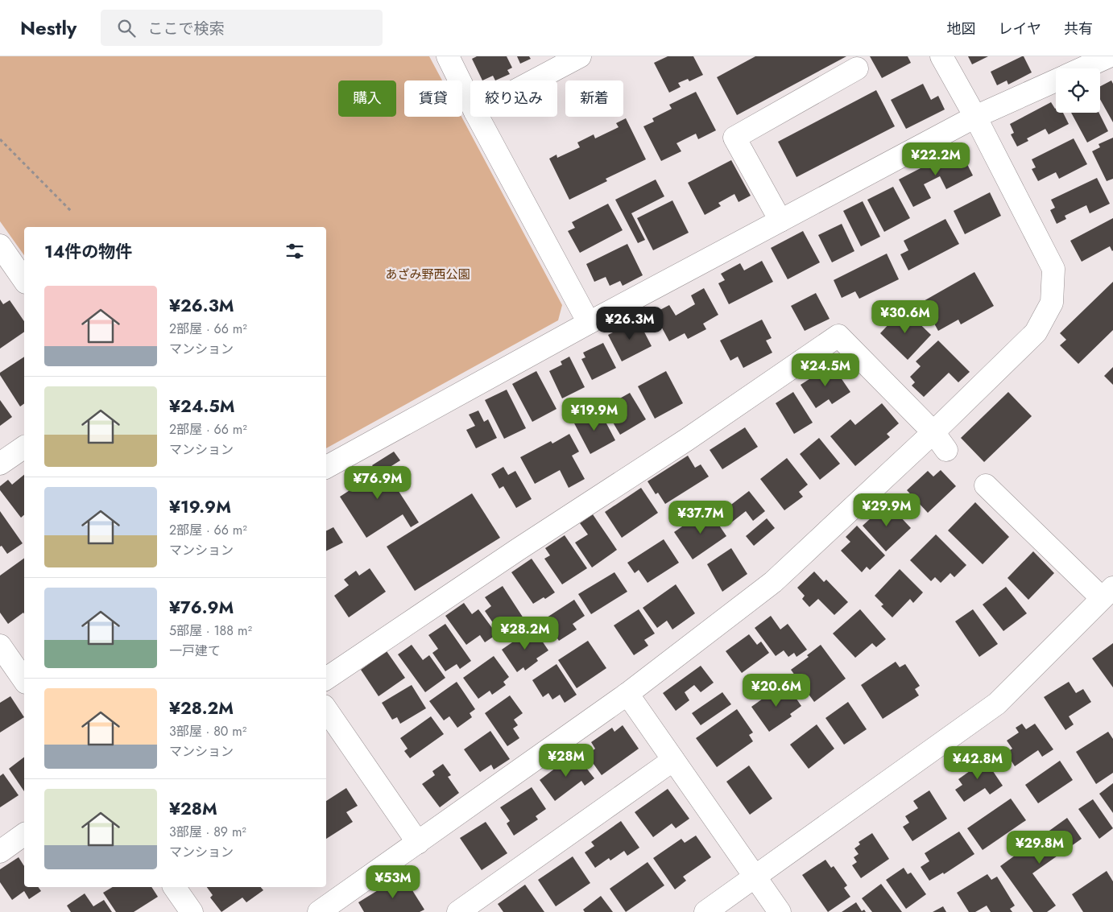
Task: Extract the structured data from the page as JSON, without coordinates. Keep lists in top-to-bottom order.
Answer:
{
  "parks": ["あざみ野西公園"],
  "page": {
    "header": "Nestly",
    "search": "ここで検索",
    "nav": ["地図", "レイヤ", "共有"],
    "chip": [
      "購入",
      "賃貸",
      "絞り込み",
      "新着"
    ],
    "price": [
      "¥22.2M",
      "¥30.6M",
      "¥26.3M",
      "¥24.5M",
      "¥19.9M",
      "¥76.9M",
      "¥29.9M",
      "¥37.7M",
      "¥28.2M",
      "¥20.6M",
      "¥28M",
      "¥42.8M",
      "¥29.8M",
      "¥53M"
    ],
    "heading": "14件の物件",
    "list": [
      {
        "name": "¥26.3M",
        "note": "2部屋 · 66 m² · マンション"
      },
      {
        "name": "¥24.5M",
        "note": "2部屋 · 66 m² · マンション"
      },
      {
        "name": "¥19.9M",
        "note": "2部屋 · 66 m² · マンション"
      },
      {
        "name": "¥76.9M",
        "note": "5部屋 · 188 m² · 一戸建て"
      },
      {
        "name": "¥28.2M",
        "note": "3部屋 · 80 m² · マンション"
      },
      {
        "name": "¥28M",
        "note": "3部屋 · 89 m² · マンション"
      }
    ]
  }
}
